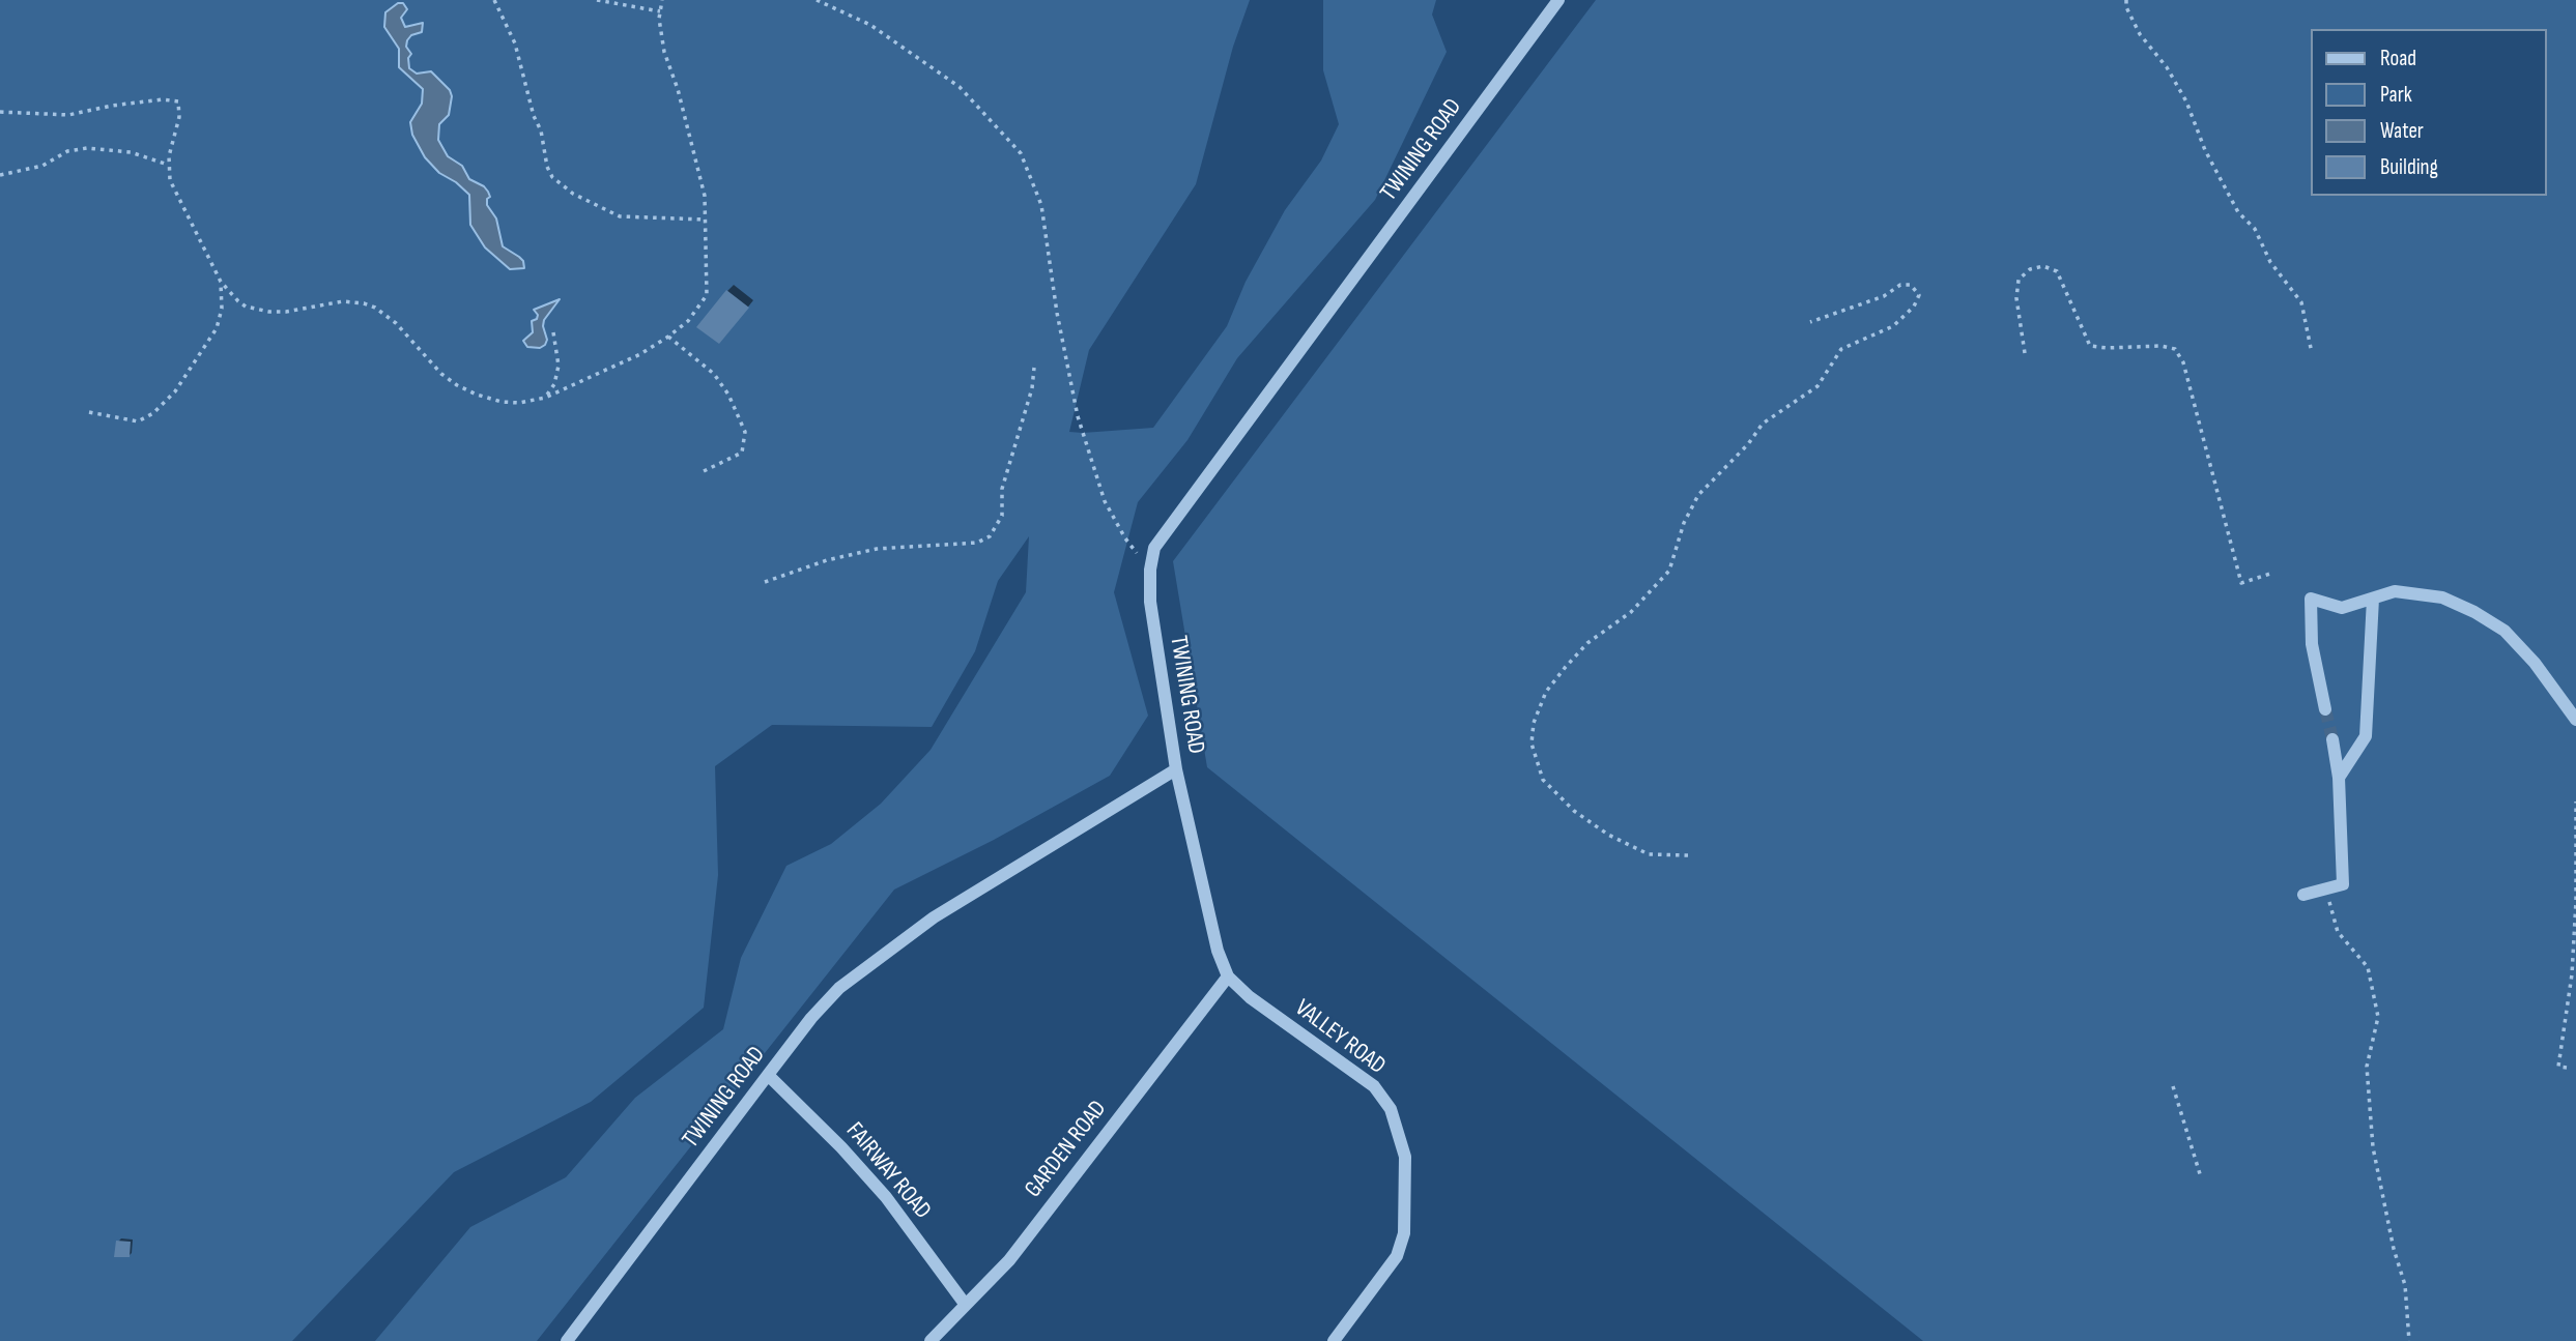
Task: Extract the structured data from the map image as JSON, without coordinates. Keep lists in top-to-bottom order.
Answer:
{
  "streets": {
    "street": [
      "TWINING ROAD",
      "VALLEY ROAD",
      "GARDEN ROAD",
      "FAIRWAY ROAD"
    ]
  },
  "crossings": [
    ["TWINING ROAD", "VALLEY ROAD"],
    ["TWINING ROAD", "FAIRWAY ROAD"],
    ["VALLEY ROAD", "GARDEN ROAD"],
    ["GARDEN ROAD", "FAIRWAY ROAD"]
  ],
  "legend": [
    "Road",
    "Park",
    "Water",
    "Building"
  ]
}
